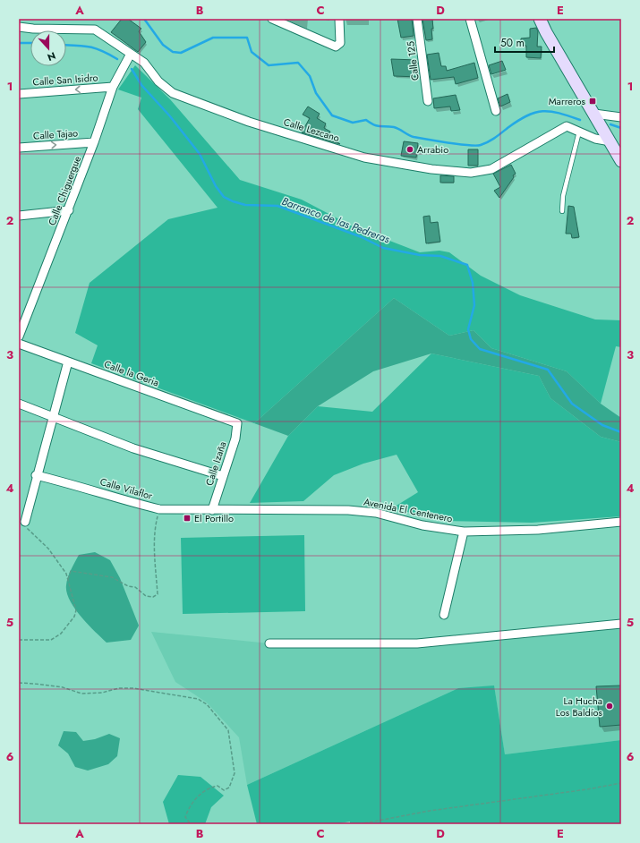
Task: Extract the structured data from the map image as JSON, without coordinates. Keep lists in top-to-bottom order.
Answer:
{
  "streets": {
    "street": [
      "Calle 125",
      "Calle San Isidro",
      "Calle Lezcano",
      "Calle Tajao",
      "Calle Chiguergue",
      "Calle la Geria",
      "Calle Izaña",
      "Calle Vilaflor",
      "Avenida El Centenero"
    ]
  },
  "crossings": [
    ["Calle San Isidro", "Calle Chiguergue"],
    ["Calle Lezcano", "Calle Chiguergue"],
    ["Calle Tajao", "Calle Chiguergue"],
    ["Calle la Geria", "Calle Izaña"],
    ["Calle Izaña", "Calle Vilaflor"],
    ["Calle Izaña", "Avenida El Centenero"],
    ["Calle Vilaflor", "Avenida El Centenero"]
  ],
  "one_way": ["Calle San Isidro"],
  "water": ["Barranco de las Pedreras"],
  "places": {
    "transit": ["Marreros", "El Portillo"],
    "other": ["Arrabio", "La Hucha Los Baldíos"]
  },
  "scale_bar": "50 m",
  "north": "bottom",
  "grid": {
    "columns": [
      "A",
      "B",
      "C",
      "D",
      "E"
    ],
    "rows": [
      "1",
      "2",
      "3",
      "4",
      "5",
      "6"
    ]
  }
}
